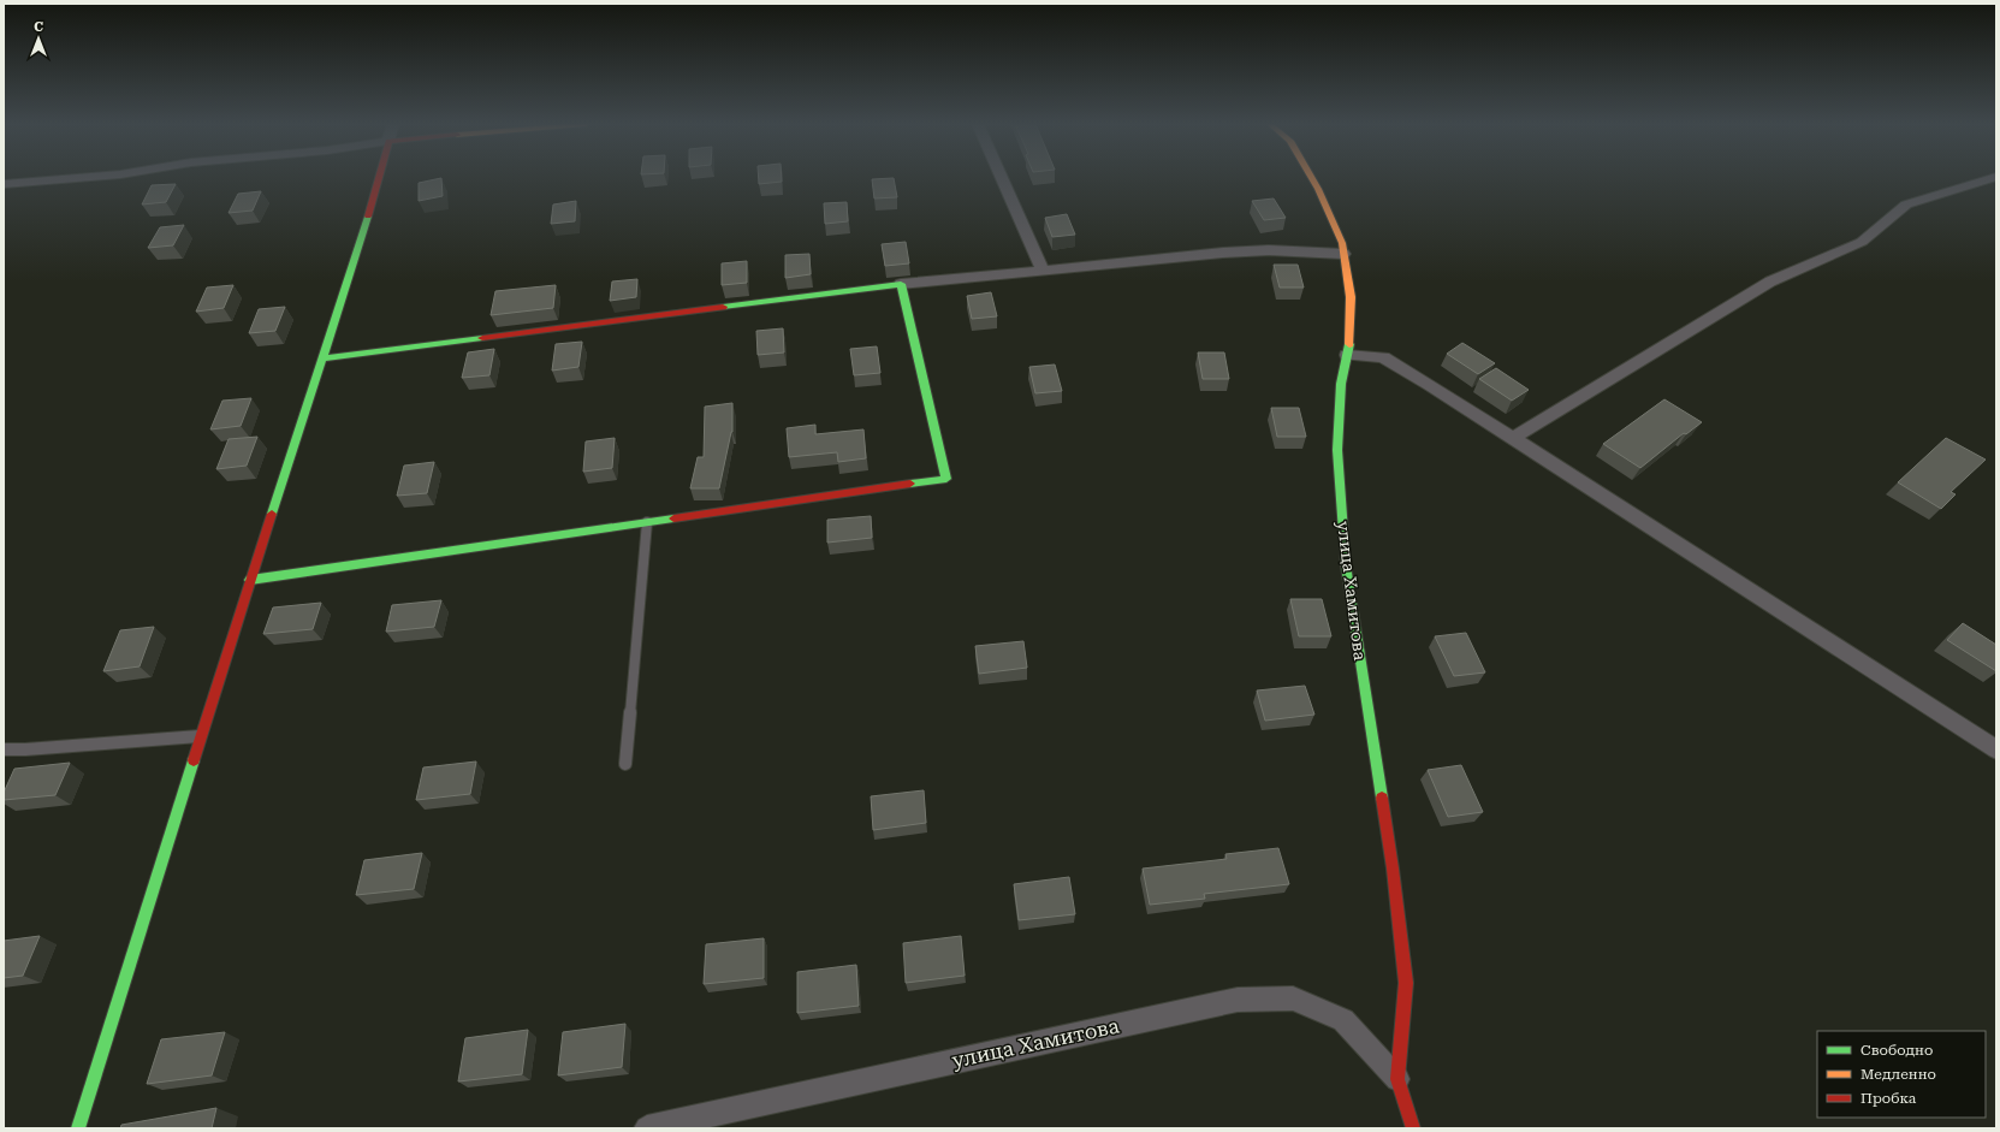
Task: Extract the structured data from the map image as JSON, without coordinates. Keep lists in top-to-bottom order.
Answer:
{
  "streets": {
    "street": ["улица Хамитова"]
  },
  "legend": ["Свободно", "Медленно", "Пробка"],
  "north": "top"
}
